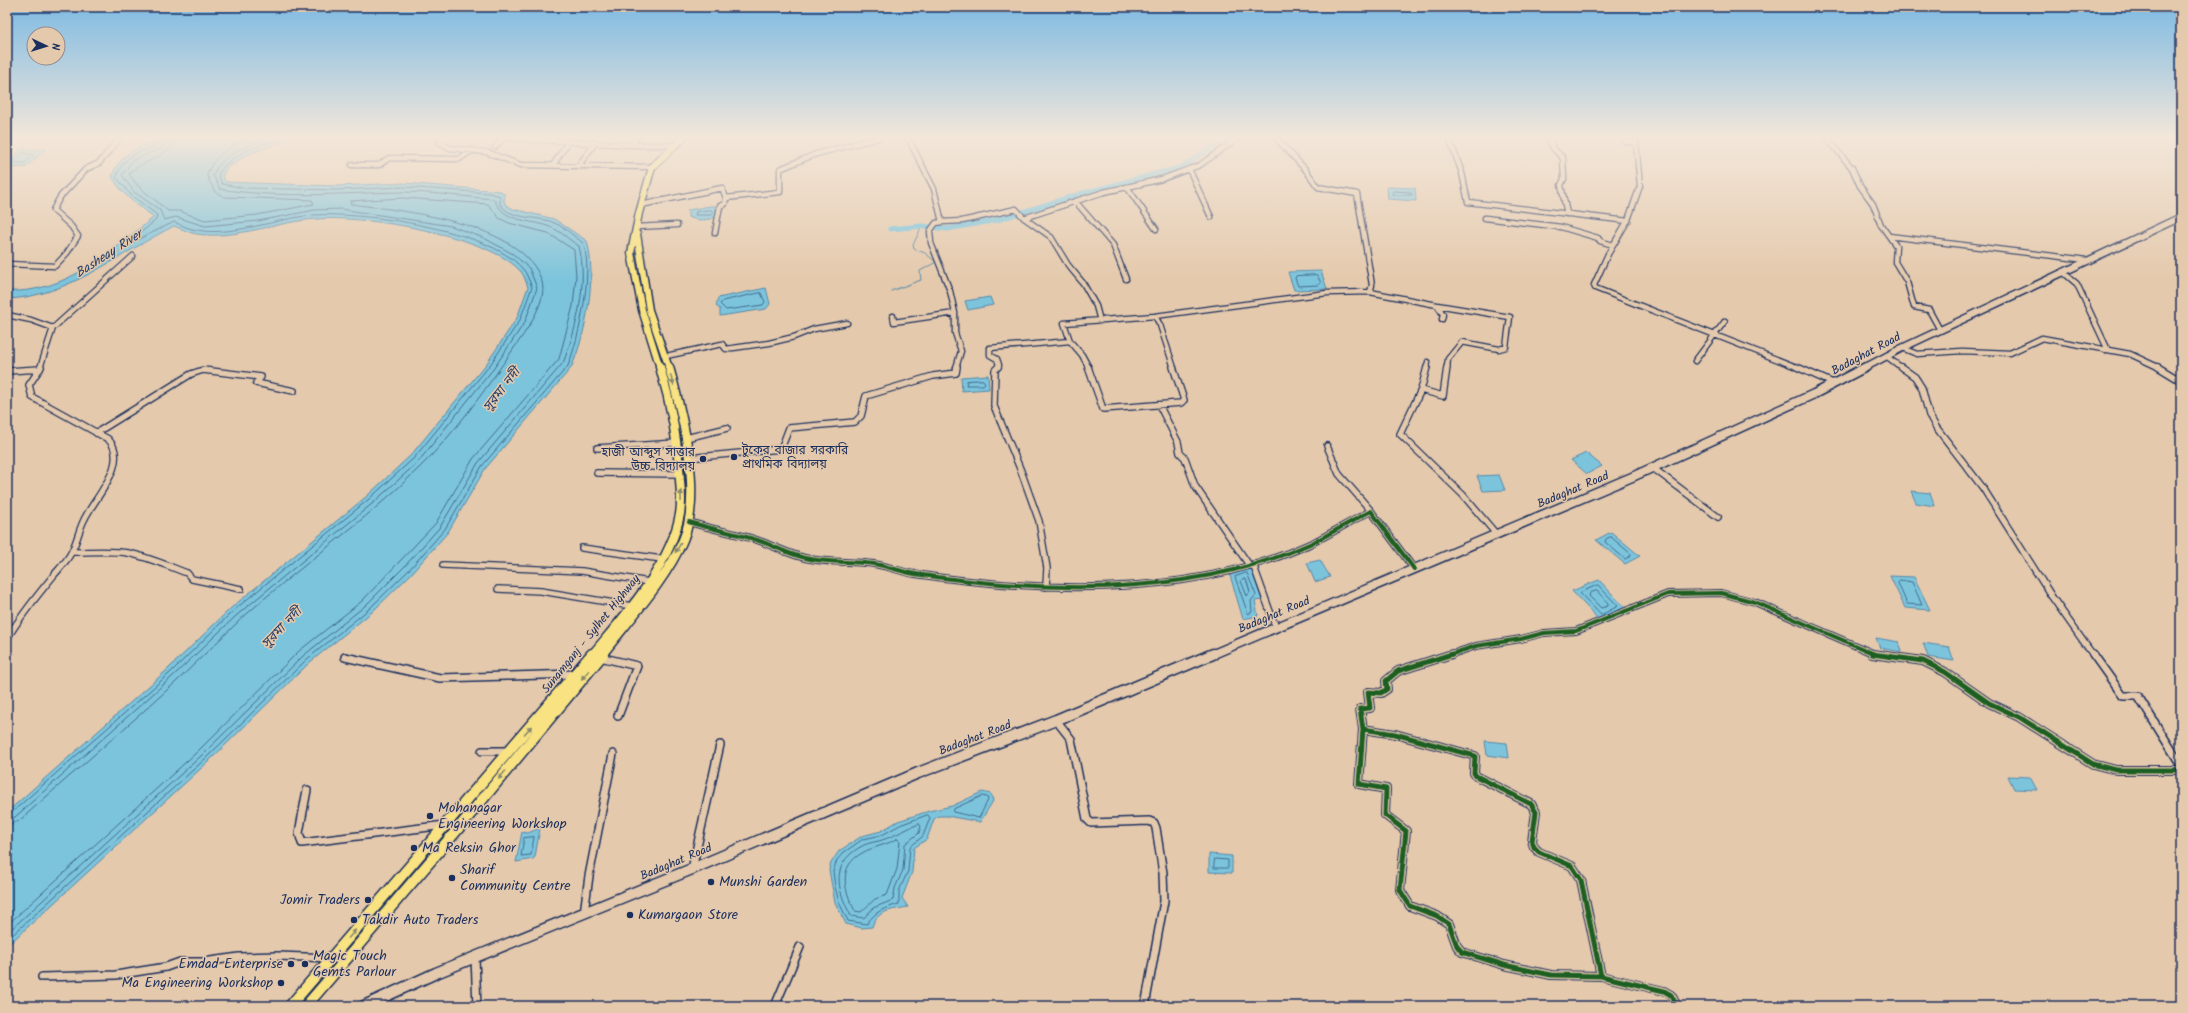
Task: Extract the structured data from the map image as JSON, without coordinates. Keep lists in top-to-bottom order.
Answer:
{
  "streets": {
    "main road": ["Badaghat Road", "Sunamganj - Sylhet Highway"]
  },
  "water": ["Basheay River", "সুরমা নদী"],
  "places": [
    "টুকের বাজার সরকারি প্রাথমিক বিদ্যালয়",
    "হাজী আব্দুস সাত্তার উচ্চ বিদ্যালয়",
    "Mohanagar Engineering Workshop",
    "Ma Reksin Ghor",
    "Sharif Community Centre",
    "Munshi Garden",
    "Jomir Traders",
    "Kumargaon Store",
    "Takdir Auto Traders",
    "Emdad Enterprise",
    "Magic Touch Gemts Parlour",
    "Ma Engineering Workshop"
  ],
  "north": "right"
}
